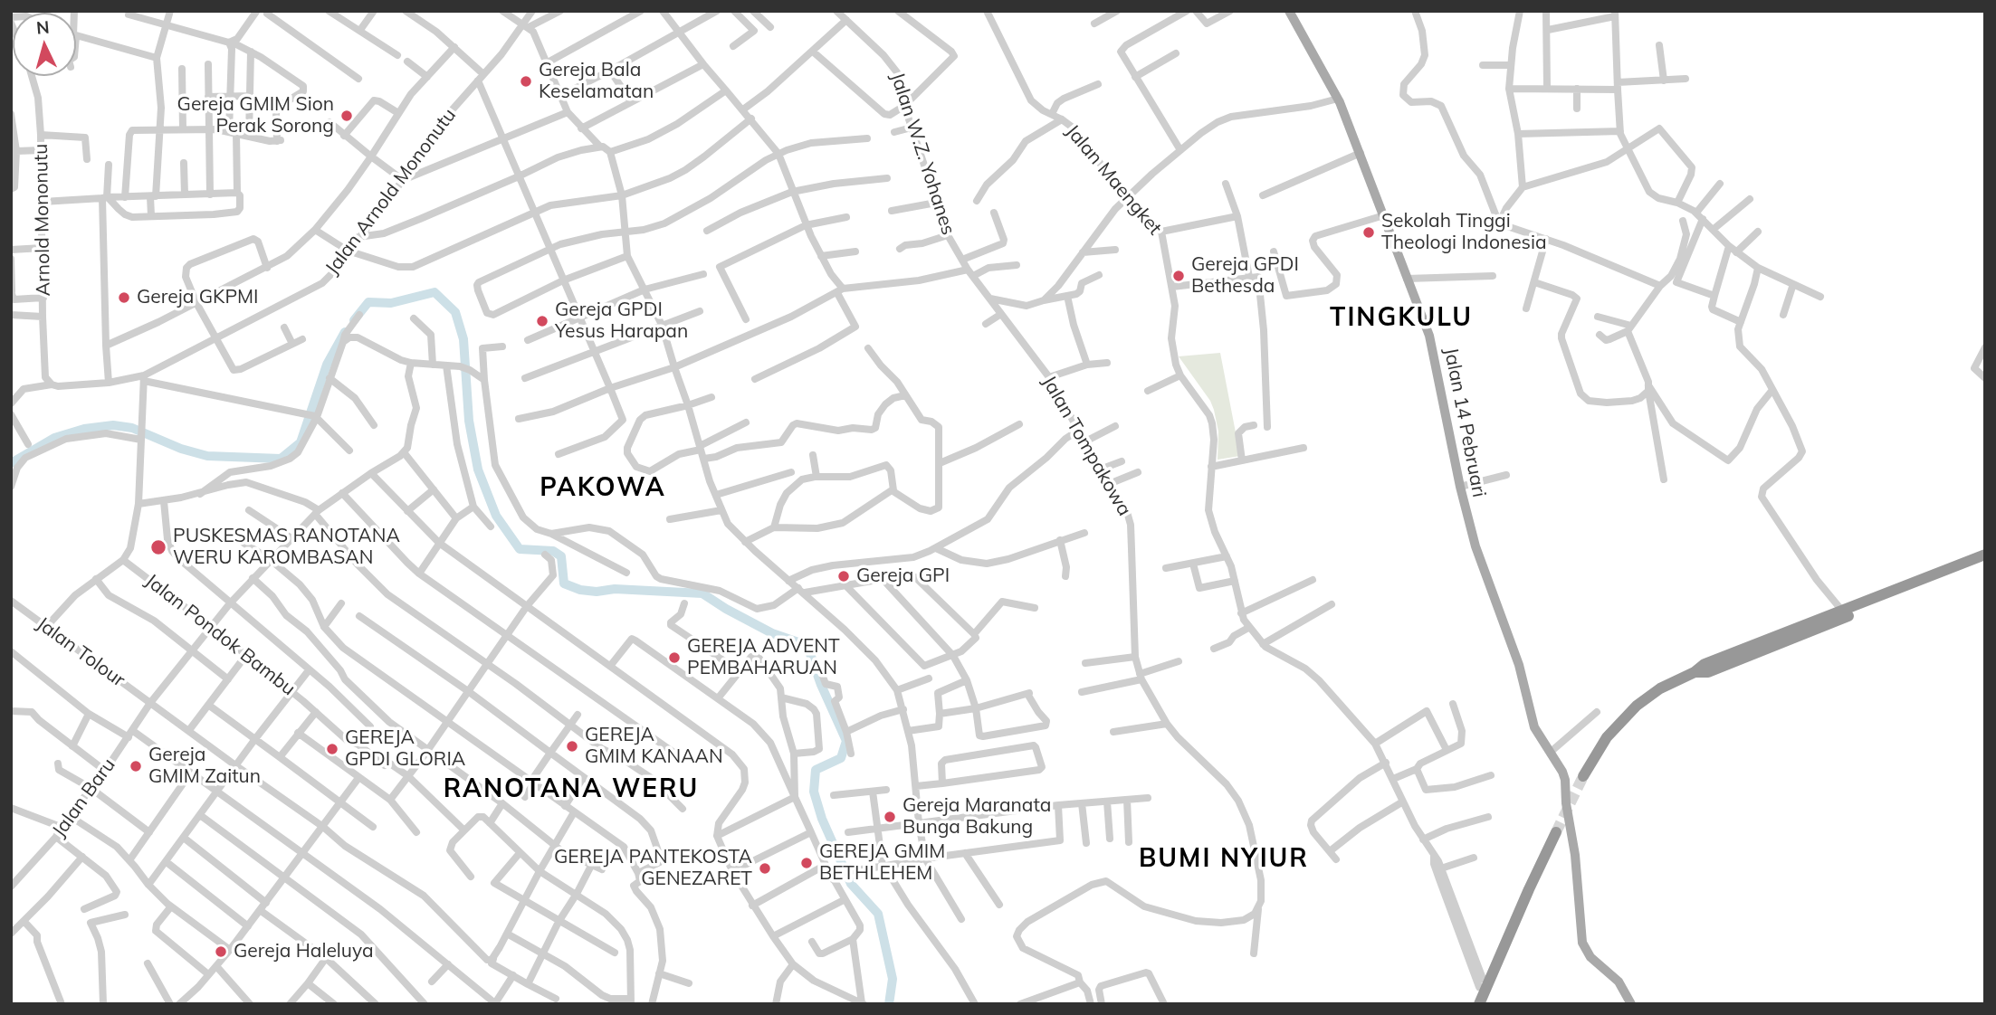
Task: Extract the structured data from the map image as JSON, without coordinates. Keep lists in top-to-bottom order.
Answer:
{
  "streets": {
    "main road": ["Jalan 14 Pebruari"],
    "street": [
      "Jalan W.Z. Yohanes",
      "Jalan Maengket",
      "Jalan Arnold Mononutu",
      "Arnold Mononutu",
      "Jalan Tompakowa",
      "Jalan Pondok Bambu",
      "Jalan Tolour",
      "Jalan Baru"
    ]
  },
  "crossings": [
    ["Jalan W.Z. Yohanes", "Jalan Tompakowa"],
    ["Jalan Arnold Mononutu", "Arnold Mononutu"],
    ["Jalan Pondok Bambu", "Jalan Baru"],
    ["Jalan Tolour", "Jalan Baru"]
  ],
  "districts": [
    "TINGKULU",
    "PAKOWA",
    "RANOTANA WERU",
    "BUMI NYIUR"
  ],
  "places": [
    "Gereja Bala Keselamatan",
    "Gereja GMIM Sion Perak Sorong",
    "Sekolah Tinggi Theologi Indonesia",
    "Gereja GPDI Bethesda",
    "Gereja GKPMI",
    "Gereja GPDI Yesus Harapan",
    "PUSKESMAS RANOTANA WERU KAROMBASAN",
    "Gereja GPI",
    "GEREJA ADVENT PEMBAHARUAN",
    "GEREJA GMIM KANAAN",
    "GEREJA GPDI GLORIA",
    "Gereja GMIM Zaitun",
    "Gereja Maranata Bunga Bakung",
    "GEREJA GMIM BETHLEHEM",
    "GEREJA PANTEKOSTA GENEZARET",
    "Gereja Haleluya"
  ],
  "north": "top"
}
